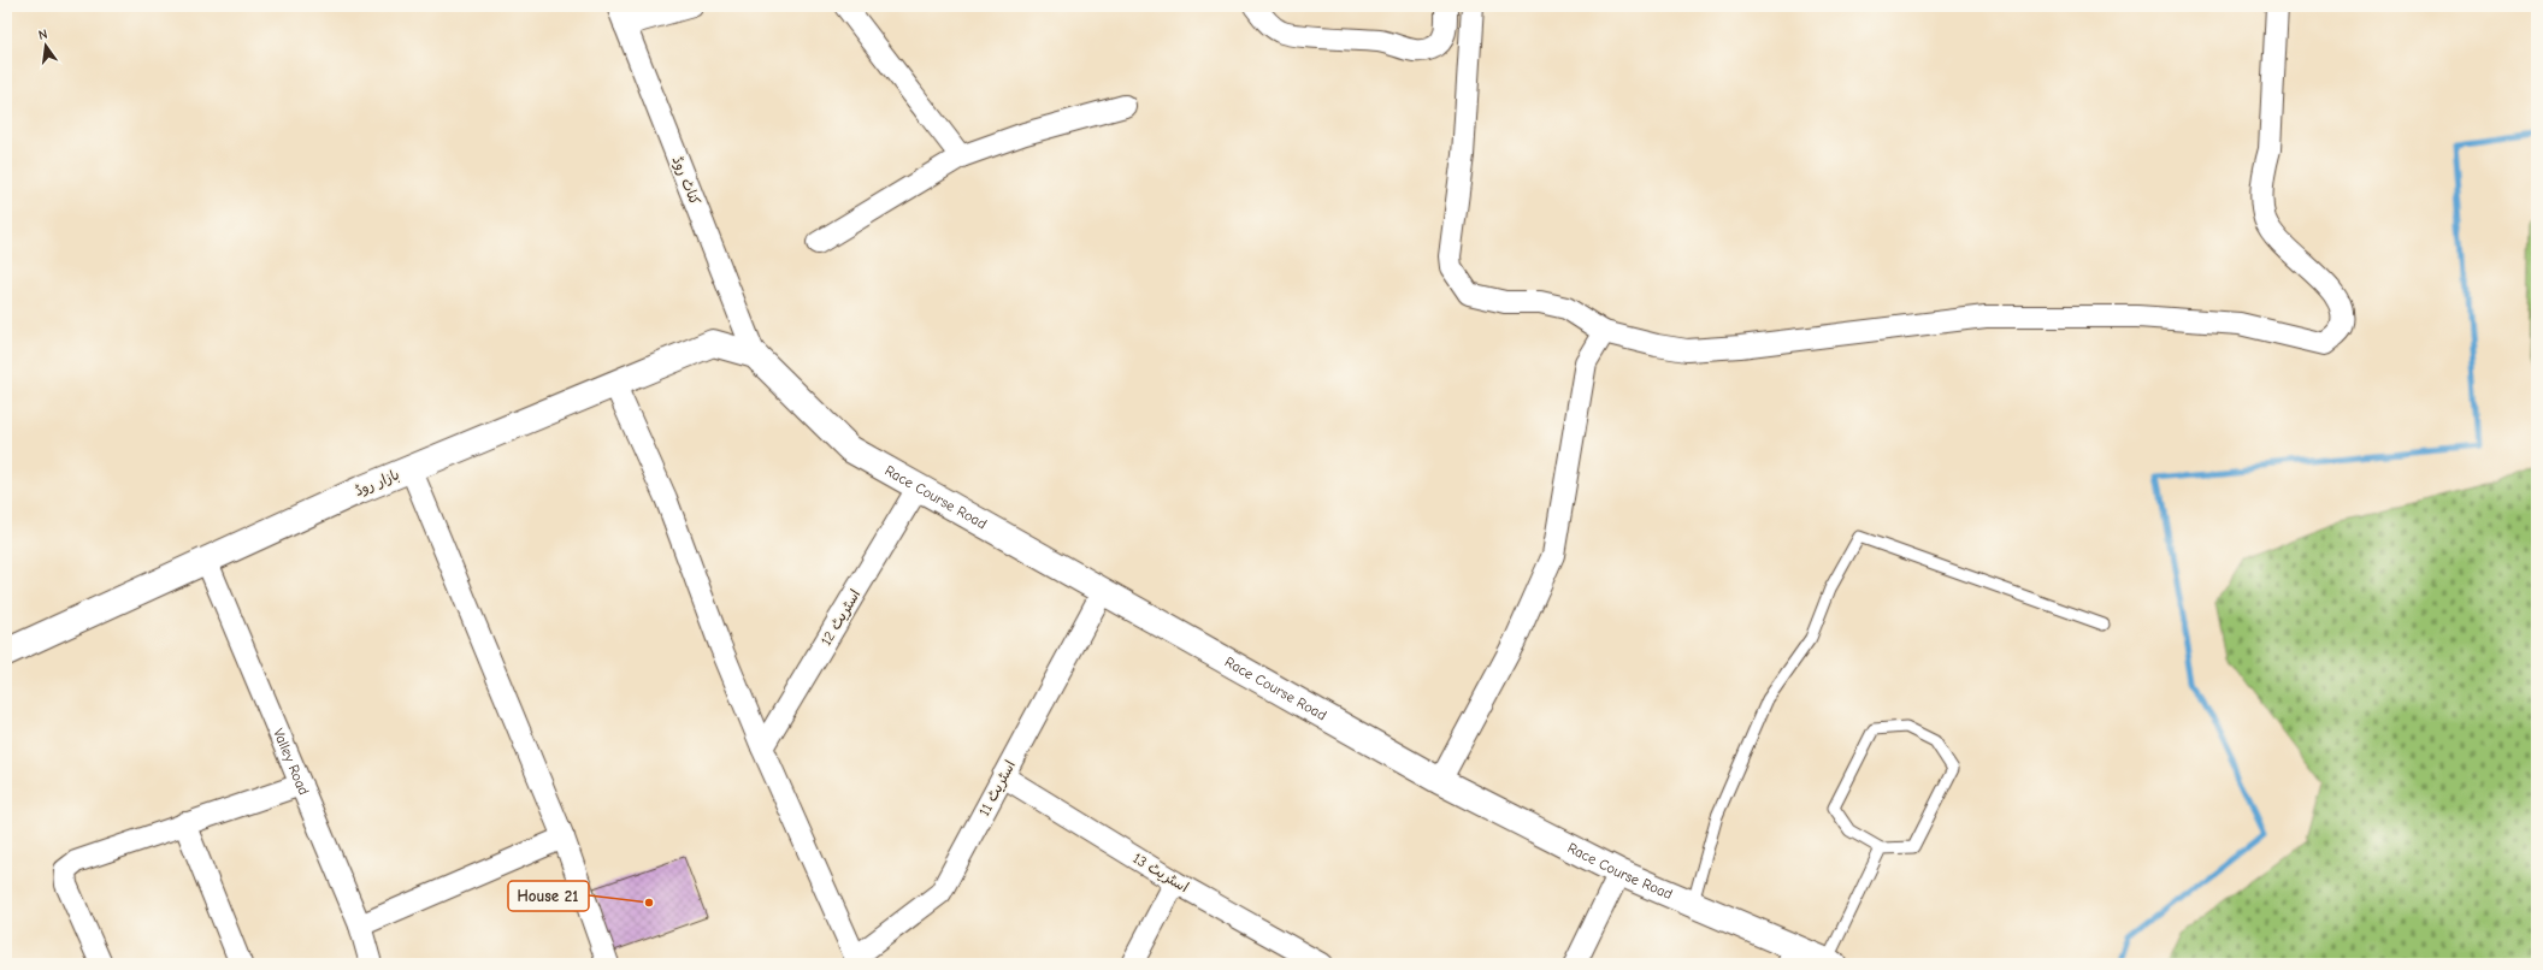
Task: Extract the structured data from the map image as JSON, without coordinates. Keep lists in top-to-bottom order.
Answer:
{
  "streets": {
    "street": [
      "کناٹ روڈ",
      "بازار روڈ",
      "Race Course Road",
      "اسٹریٹ 12",
      "Valley Road",
      "اسٹریٹ 11",
      "اسٹریٹ 13"
    ]
  },
  "crossings": [
    ["کناٹ روڈ", "بازار روڈ"],
    ["کناٹ روڈ", "Race Course Road"],
    ["بازار روڈ", "Race Course Road"],
    ["بازار روڈ", "Valley Road"],
    ["Race Course Road", "اسٹریٹ 12"],
    ["Race Course Road", "اسٹریٹ 11"],
    ["اسٹریٹ 11", "اسٹریٹ 13"]
  ],
  "places": ["House 21"],
  "north": "top"
}
